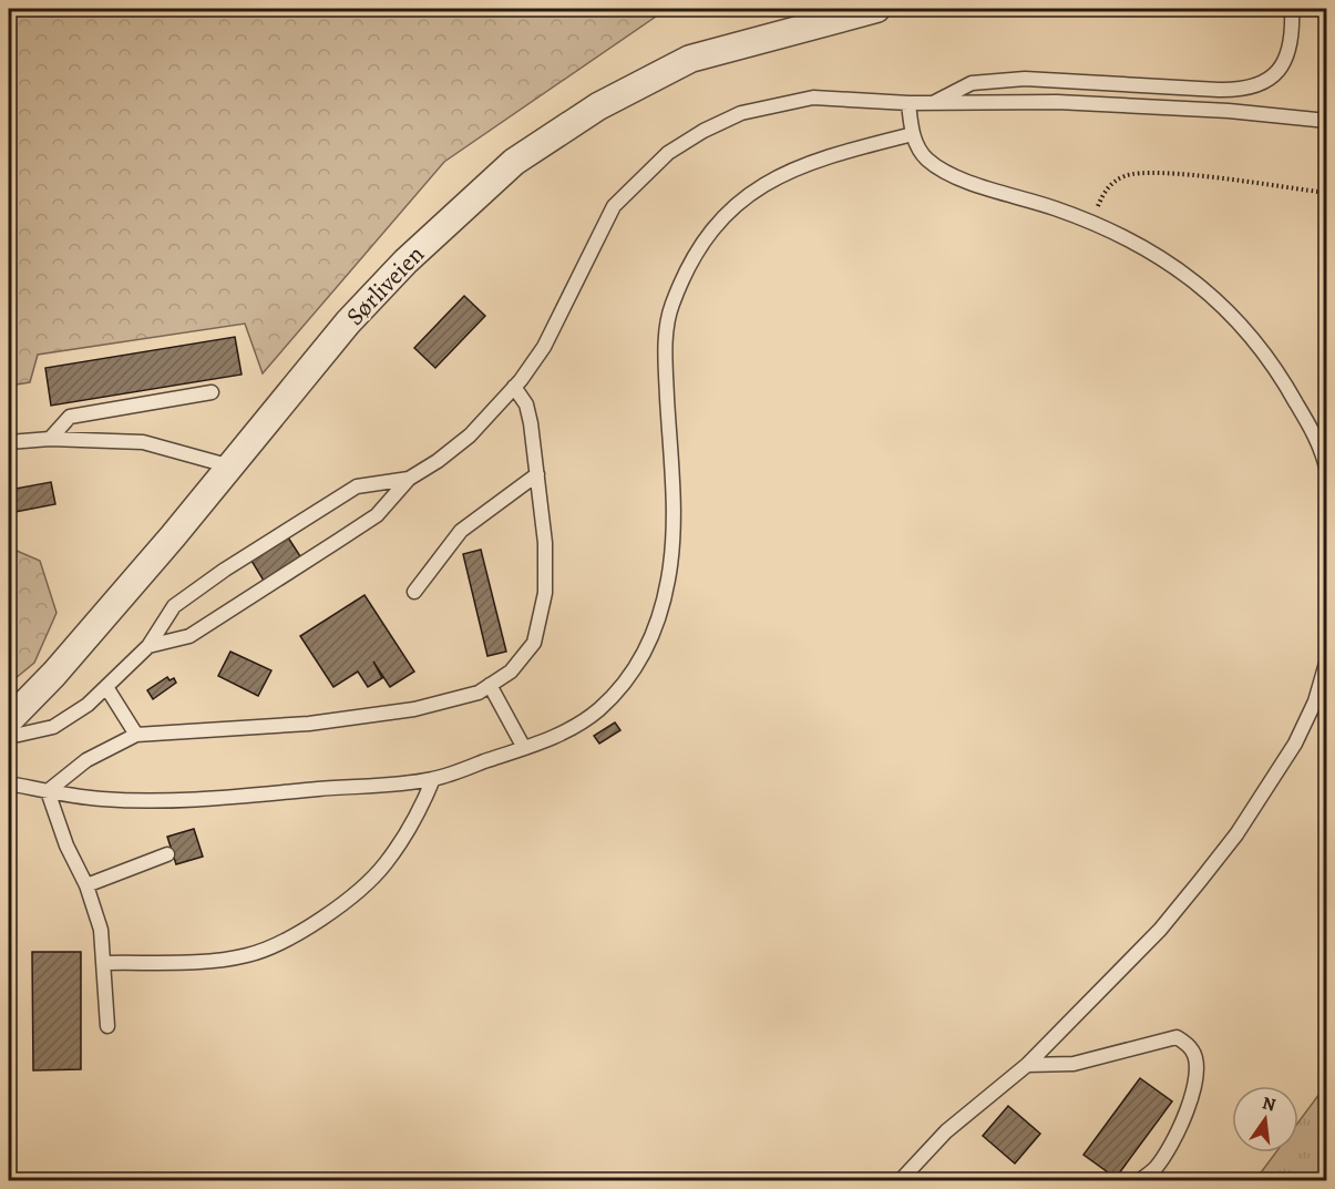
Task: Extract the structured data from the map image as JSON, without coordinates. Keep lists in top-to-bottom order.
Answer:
{
  "streets": {
    "street": ["Sørliveien"]
  },
  "north": "top"
}
